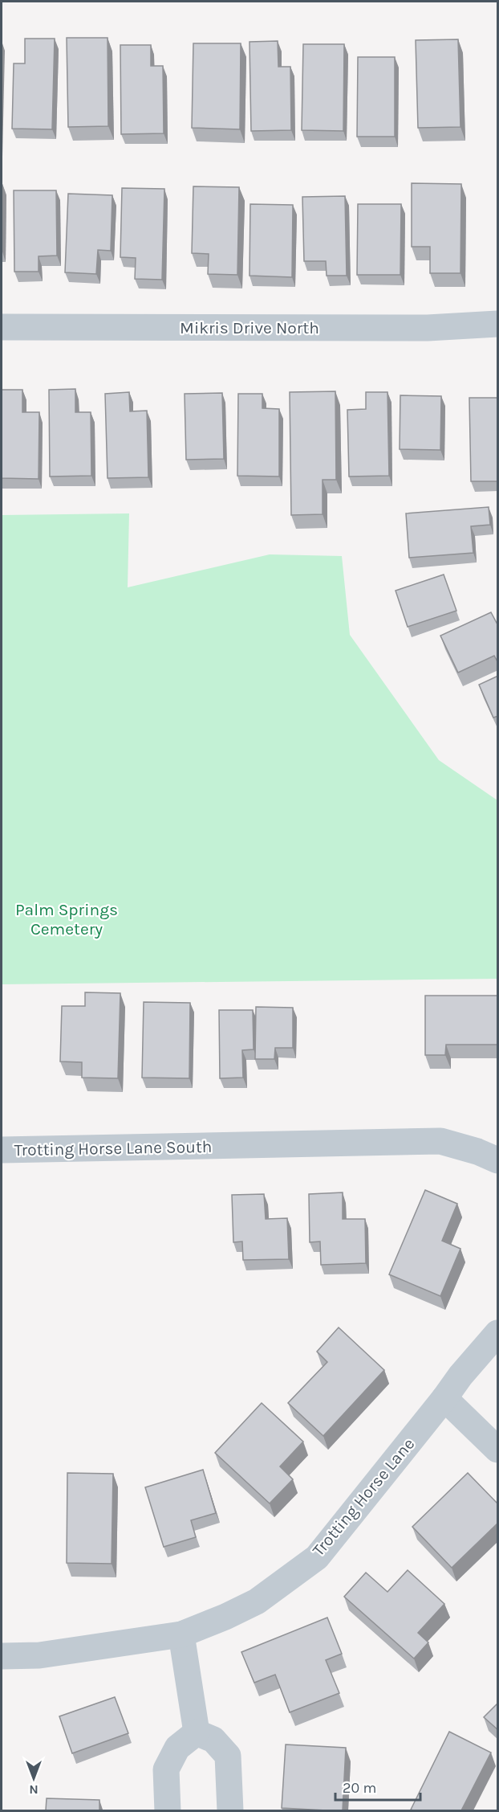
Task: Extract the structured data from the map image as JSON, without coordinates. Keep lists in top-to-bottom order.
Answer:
{
  "streets": {
    "street": ["Mikris Drive North", "Trotting Horse Lane South", "Trotting Horse Lane"]
  },
  "parks": ["Palm Springs Cemetery"],
  "scale_bar": "20 m",
  "north": "bottom"
}
